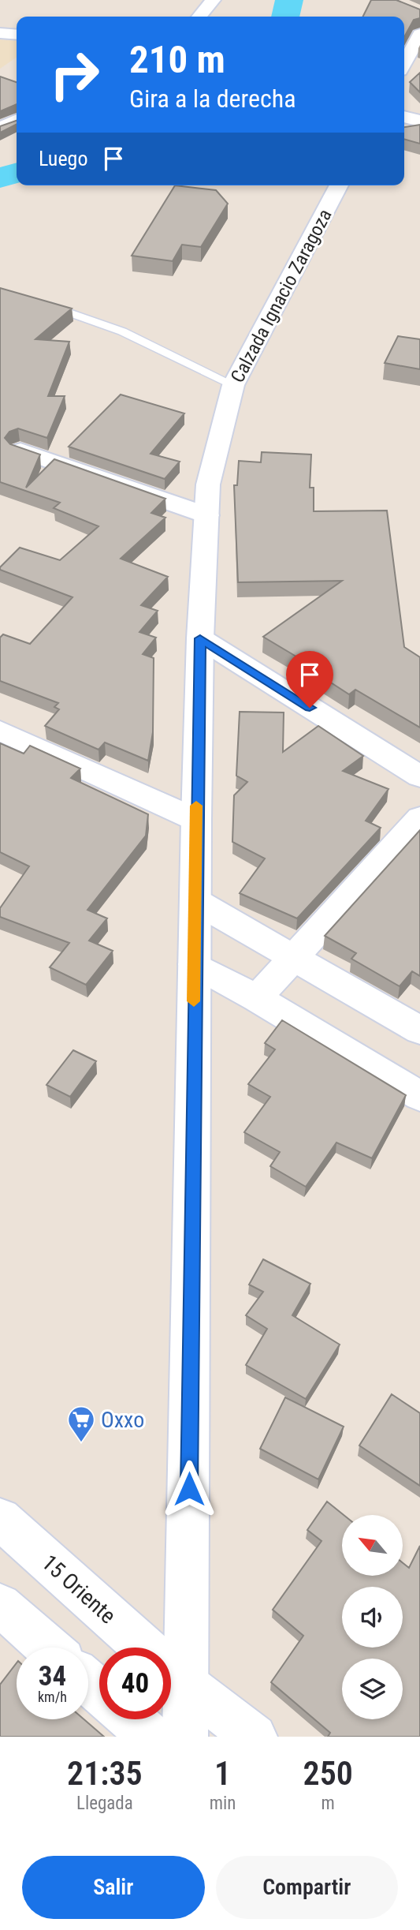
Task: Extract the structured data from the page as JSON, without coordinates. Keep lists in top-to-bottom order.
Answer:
{
  "streets": {
    "street": ["Calzada Ignacio Zaragoza", "15 Oriente"]
  },
  "places": {
    "supermarket": ["Oxxo"]
  },
  "north": "top left",
  "page": {
    "turn": ["210 m", "Gira a la derecha"],
    "then": "Luego",
    "speed": "34 km/h",
    "limit": "40",
    "eta": [
      "21:35",
      "Llegada",
      "1",
      "min",
      "250",
      "m"
    ],
    "buttons": ["Salir", "Compartir"]
  }
}
